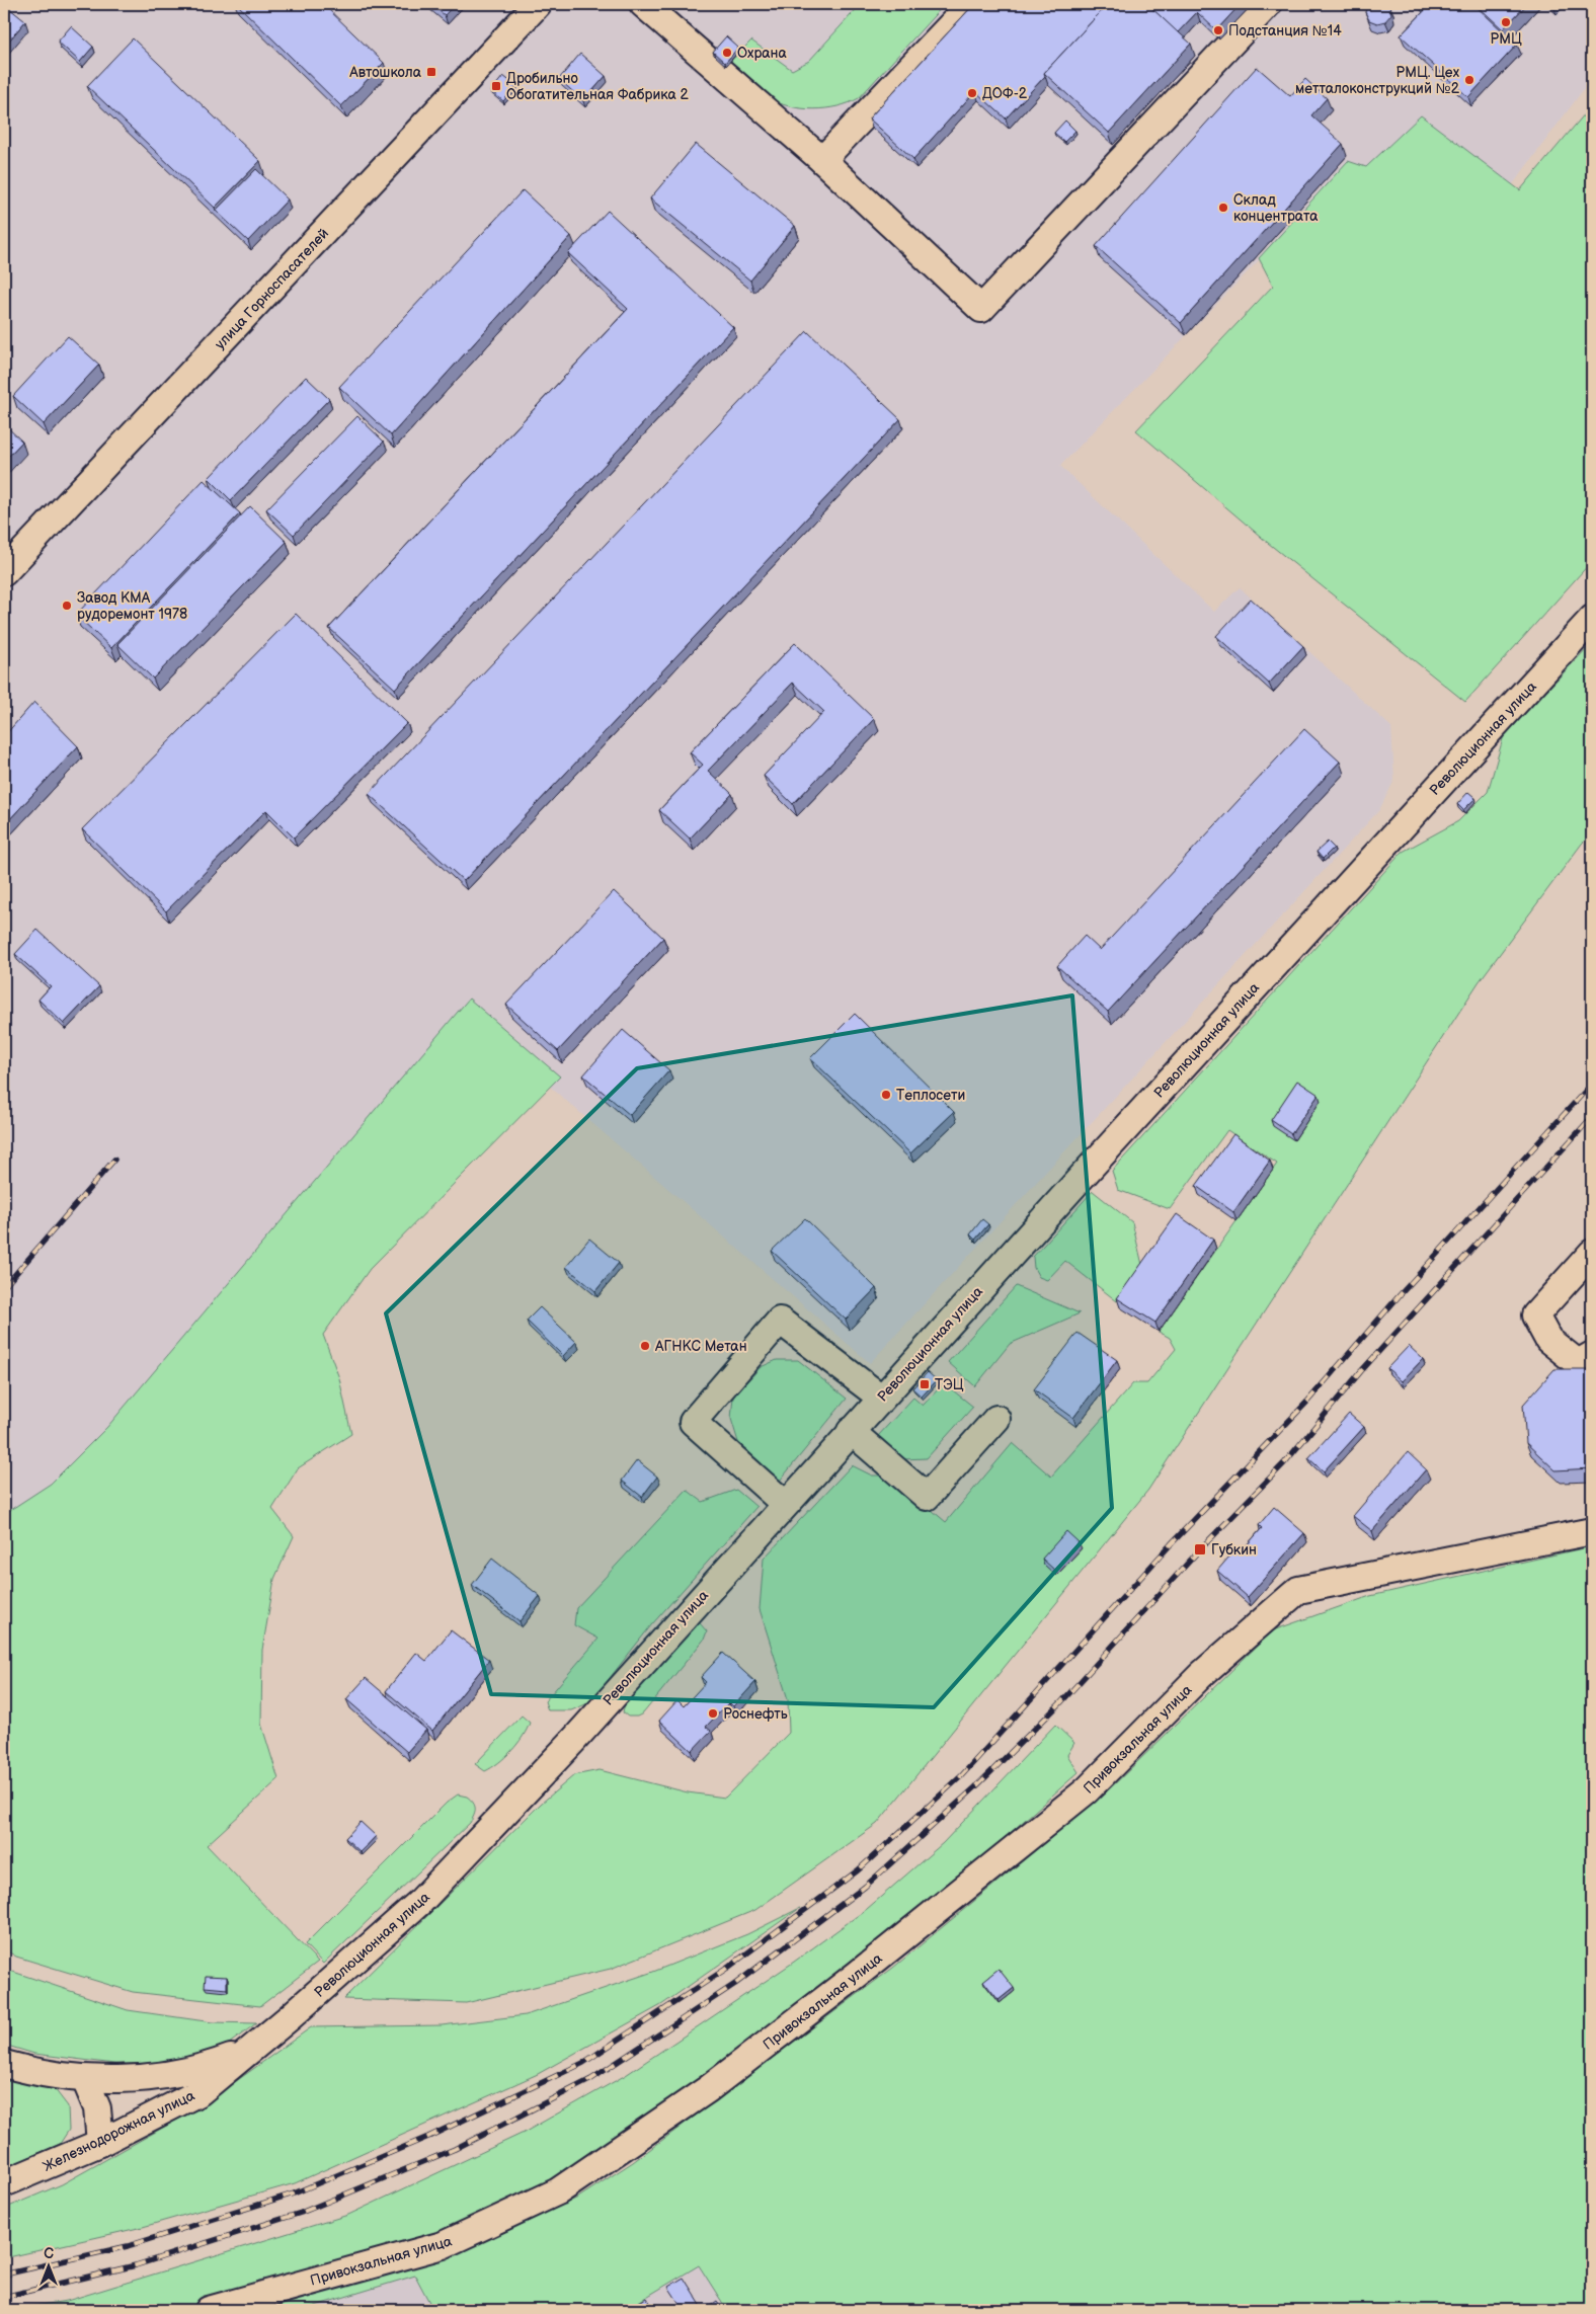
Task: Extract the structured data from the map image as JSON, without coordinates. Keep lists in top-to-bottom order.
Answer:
{
  "streets": {
    "street": [
      "улица Горноспасателей",
      "Революционная улица",
      "Привокзальная улица",
      "Железнодорожная улица"
    ]
  },
  "crossings": [
    ["Революционная улица", "Железнодорожная улица"]
  ],
  "places": {
    "other": [
      "РМЦ",
      "Подстанция №14",
      "Охрана",
      "РМЦ. Цех метталоконструкций №2",
      "ДОФ-2",
      "Склад концентрата",
      "Завод КМА рудоремонт 1978",
      "Теплосети",
      "АГНКС Метан",
      "Роснефть"
    ],
    "transit": [
      "Автошкола",
      "Дробильно Обогатительная Фабрика 2",
      "ТЭЦ",
      "Губкин"
    ]
  },
  "north": "top"
}
